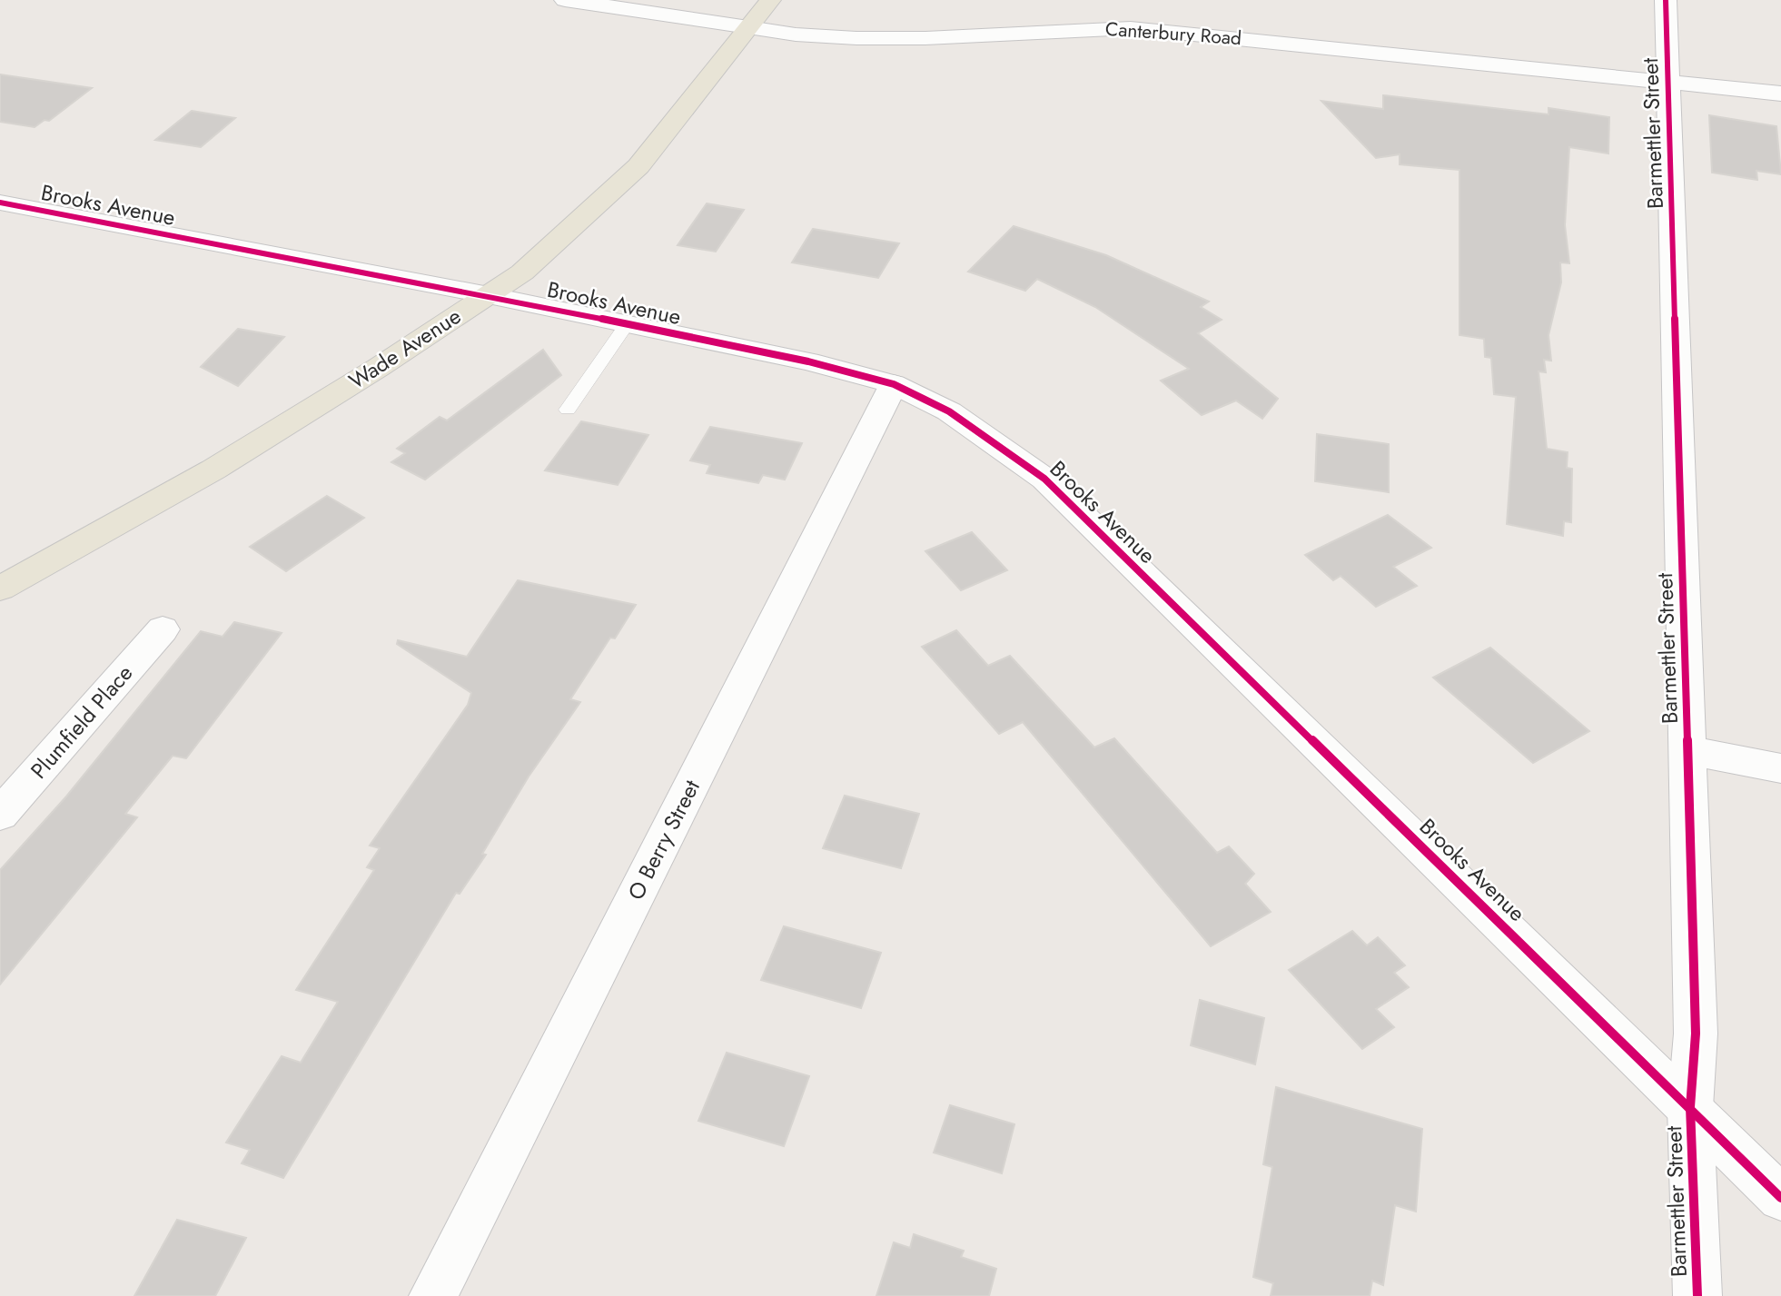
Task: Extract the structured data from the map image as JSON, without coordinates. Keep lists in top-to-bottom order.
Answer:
{
  "streets": {
    "main road": ["Wade Avenue"],
    "street": [
      "Canterbury Road",
      "Barmettler Street",
      "Brooks Avenue",
      "Plumfield Place",
      "O Berry Street"
    ]
  },
  "crossings": [
    ["Canterbury Road", "Barmettler Street"],
    ["Canterbury Road", "Wade Avenue"],
    ["Barmettler Street", "Brooks Avenue"],
    ["Brooks Avenue", "Wade Avenue"],
    ["Brooks Avenue", "O Berry Street"]
  ]
}
